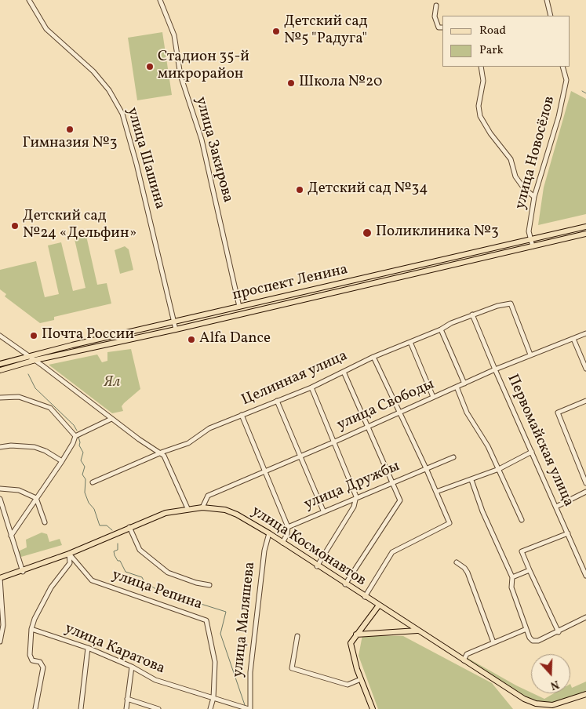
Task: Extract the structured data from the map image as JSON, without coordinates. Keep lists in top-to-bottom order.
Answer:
{
  "streets": {
    "main road": ["проспект Ленина", "улица Космонавтов"],
    "street": [
      "улица Закирова",
      "улица Новосёлов",
      "улица Шашина",
      "Целинная улица",
      "улица Свободы",
      "Первомайская улица",
      "улица Дружбы",
      "улица Репина",
      "улица Маляшева",
      "улица Каратова"
    ]
  },
  "crossings": [
    ["улица Закирова", "проспект Ленина"],
    ["улица Новосёлов", "проспект Ленина"],
    ["улица Шашина", "проспект Ленина"],
    ["Целинная улица", "улица Свободы"],
    ["Целинная улица", "Первомайская улица"],
    ["улица Свободы", "Первомайская улица"],
    ["улица Свободы", "улица Космонавтов"],
    ["улица Космонавтов", "улица Репина"],
    ["улица Космонавтов", "улица Маляшева"],
    ["улица Репина", "улица Каратова"],
    ["улица Маляшева", "улица Каратова"]
  ],
  "parks": ["Ял"],
  "places": [
    "Детский сад №5 \"Радуга\"",
    "Стадион 35-й микрорайон",
    "Школа №20",
    "Гимназия №3",
    "Детский сад №34",
    "Детский сад №24 «Дельфин»",
    "Поликлиника №3",
    "Почта России",
    "Alfa Dance"
  ],
  "legend": ["Road", "Park"],
  "north": "bottom"
}
